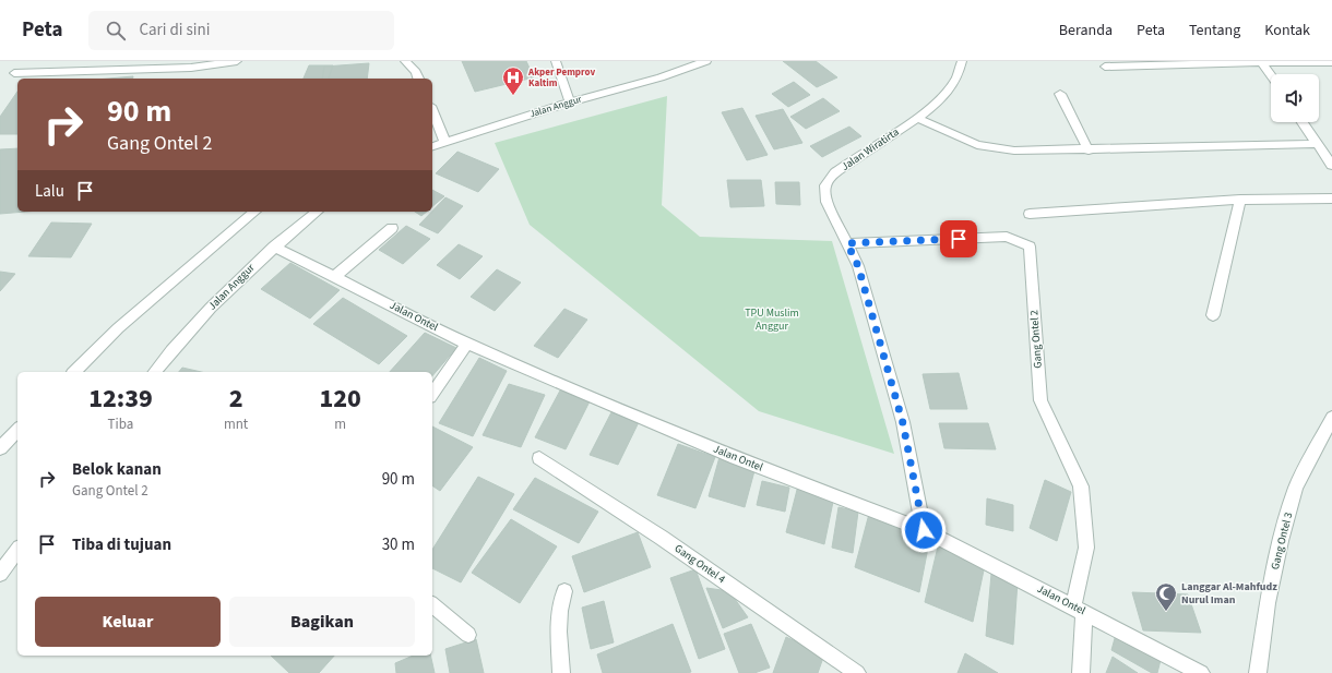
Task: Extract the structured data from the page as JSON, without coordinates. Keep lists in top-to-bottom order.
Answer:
{
  "streets": {
    "street": [
      "Jalan Anggur",
      "Jalan Wiratirta",
      "Jalan Ontel",
      "Gang Ontel 2",
      "Gang Ontel 3",
      "Gang Ontel 4"
    ]
  },
  "crossings": [
    ["Jalan Anggur", "Jalan Ontel"],
    ["Jalan Wiratirta", "Jalan Ontel"],
    ["Jalan Wiratirta", "Gang Ontel 2"],
    ["Jalan Ontel", "Gang Ontel 2"]
  ],
  "parks": ["TPU Muslim Anggur"],
  "places": {
    "hospital": ["Akper Pemprov Kaltim"],
    "mosque": ["Langgar Al-Mahfudz Nurul Iman"]
  },
  "page": {
    "header": "Peta",
    "search": "Cari di sini",
    "nav": [
      "Beranda",
      "Peta",
      "Tentang",
      "Kontak"
    ],
    "turn": ["90 m", "Gang Ontel 2"],
    "then": "Lalu",
    "eta": [
      "12:39",
      "Tiba",
      "2",
      "mnt",
      "120",
      "m"
    ],
    "list": [
      {
        "name": "Belok kanan",
        "note": "Gang Ontel 2",
        "value": "90 m"
      },
      {
        "name": "Tiba di tujuan",
        "value": "30 m"
      }
    ],
    "buttons": ["Keluar", "Bagikan"]
  }
}
